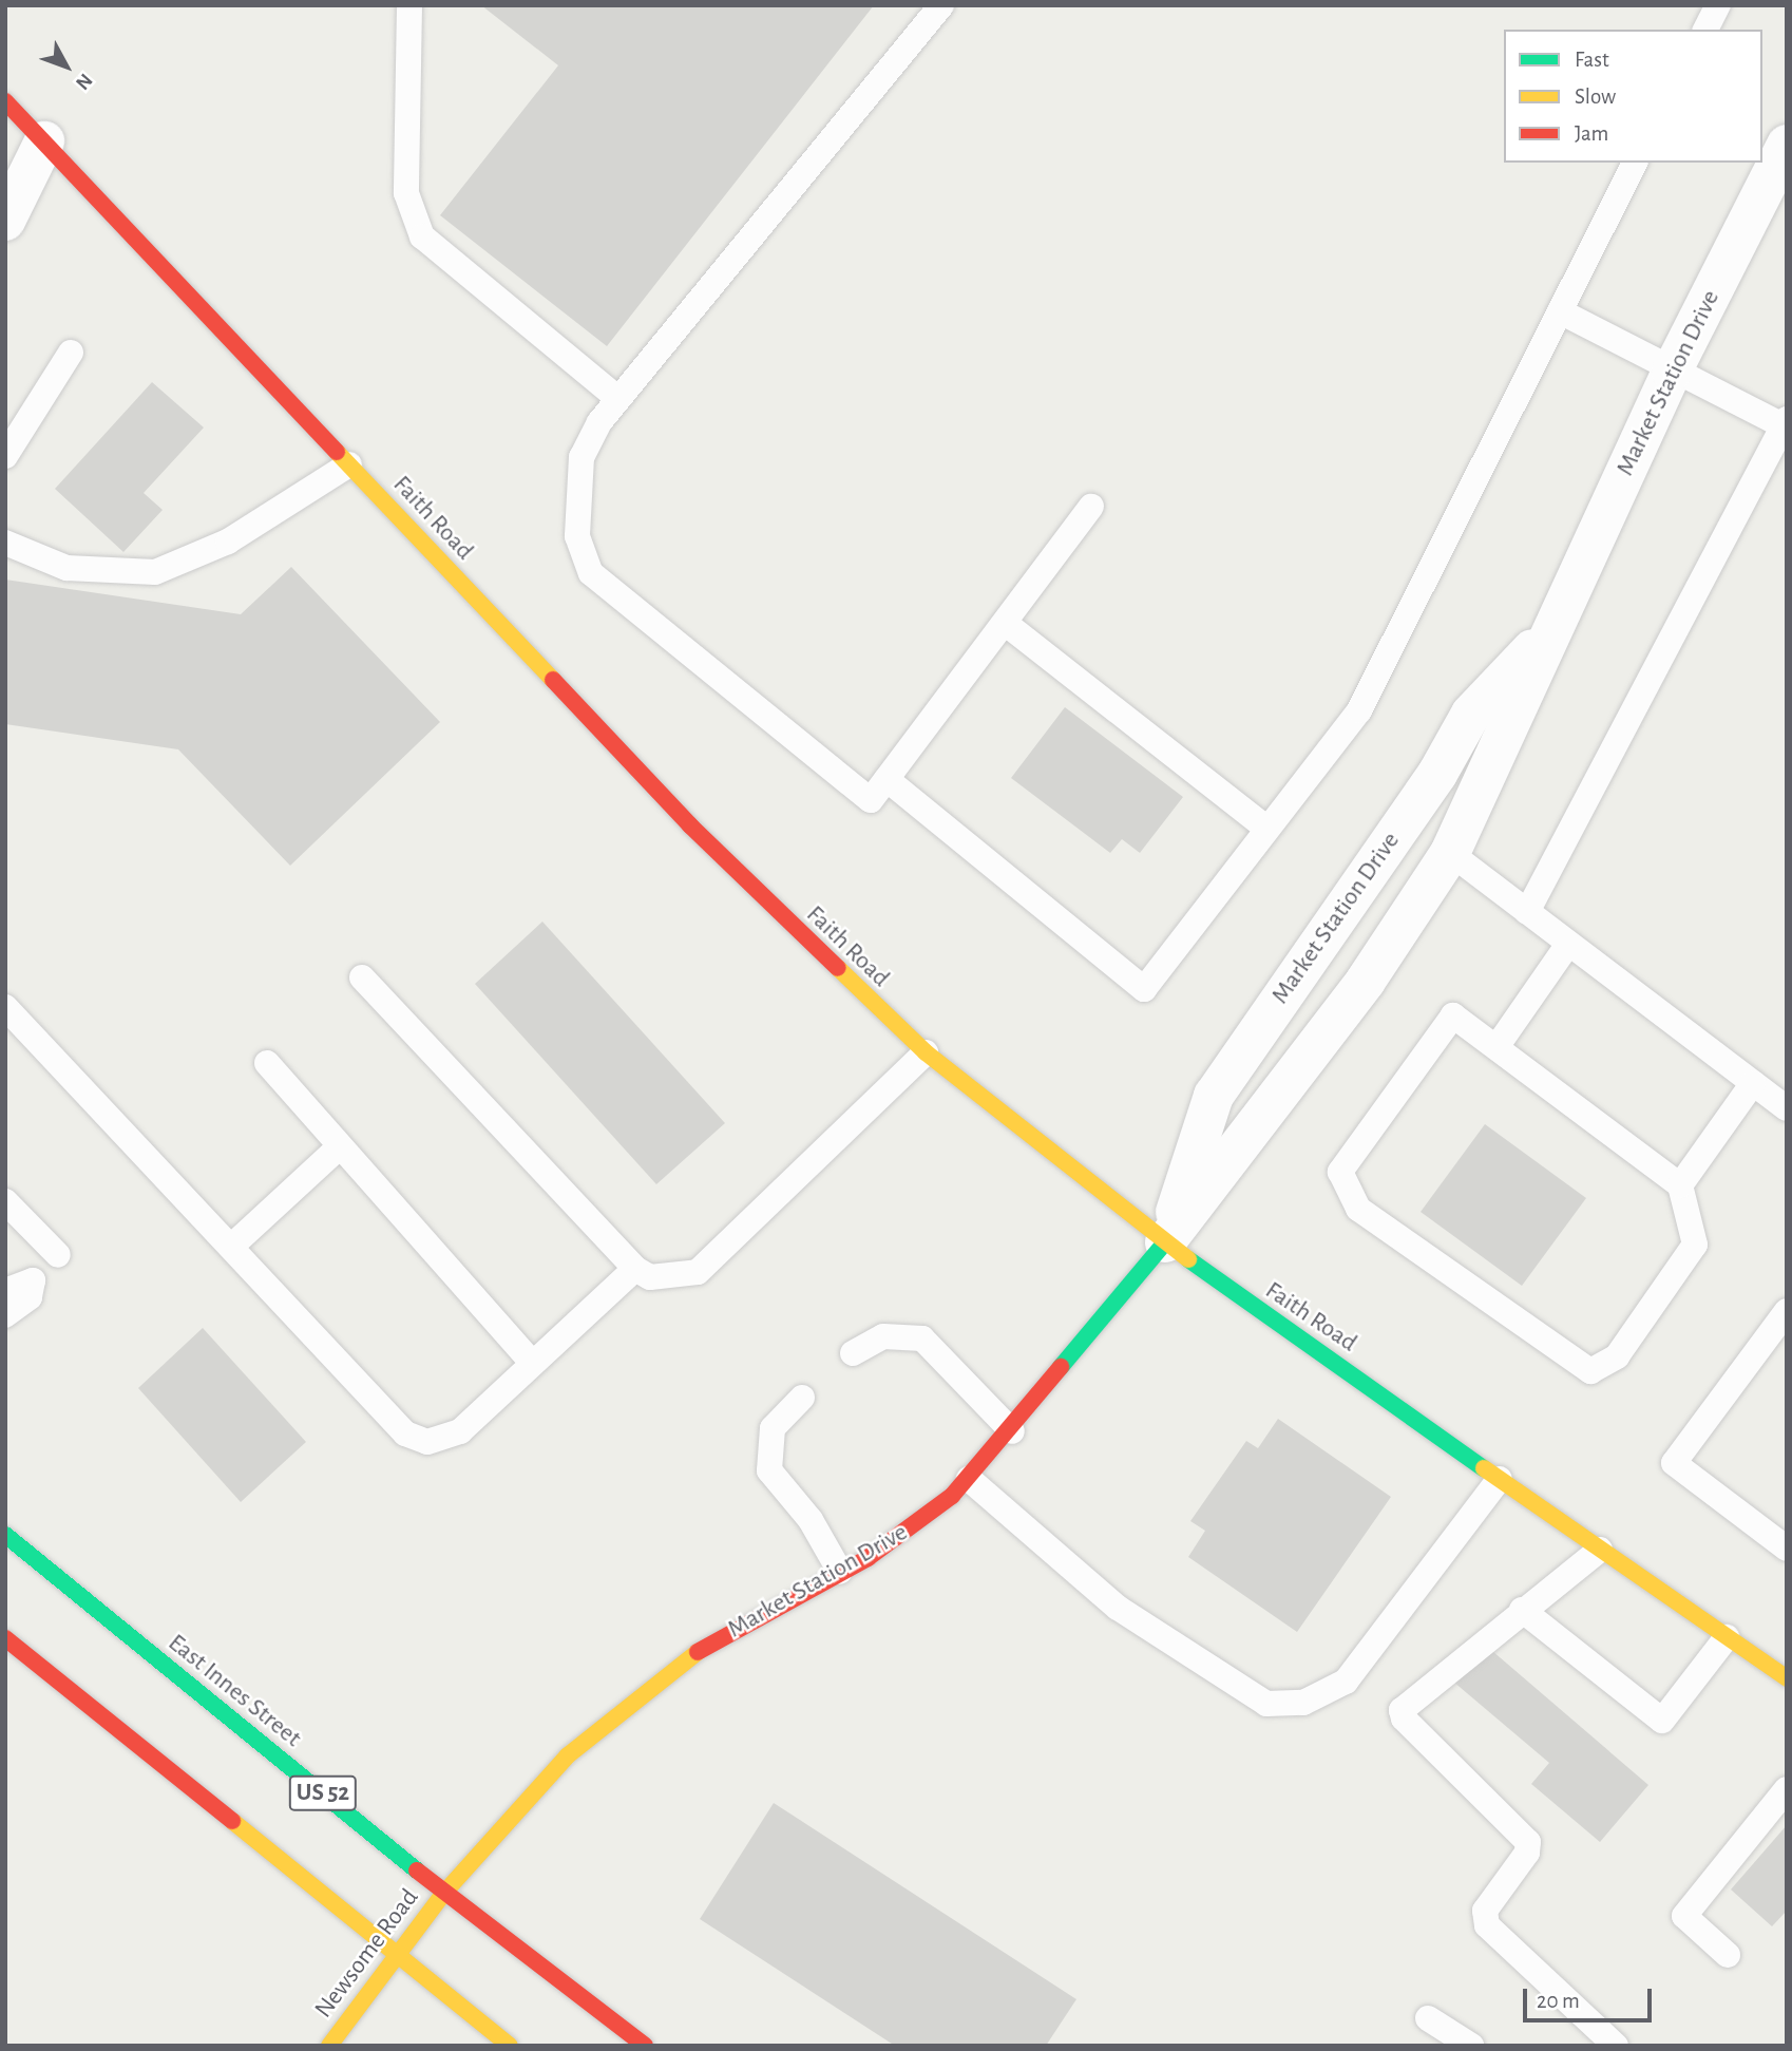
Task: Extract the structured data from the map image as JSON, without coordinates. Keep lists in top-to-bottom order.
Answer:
{
  "streets": {
    "main road": [
      "Market Station Drive",
      "Faith Road",
      "East Innes Street",
      "US 52",
      "Newsome Road"
    ]
  },
  "crossings": [
    ["Market Station Drive", "Faith Road"],
    ["Market Station Drive", "East Innes Street"],
    ["Market Station Drive", "Newsome Road"],
    ["East Innes Street", "Newsome Road"]
  ],
  "legend": ["Fast", "Slow", "Jam"],
  "scale_bar": "20 m",
  "north": "bottom right"
}
